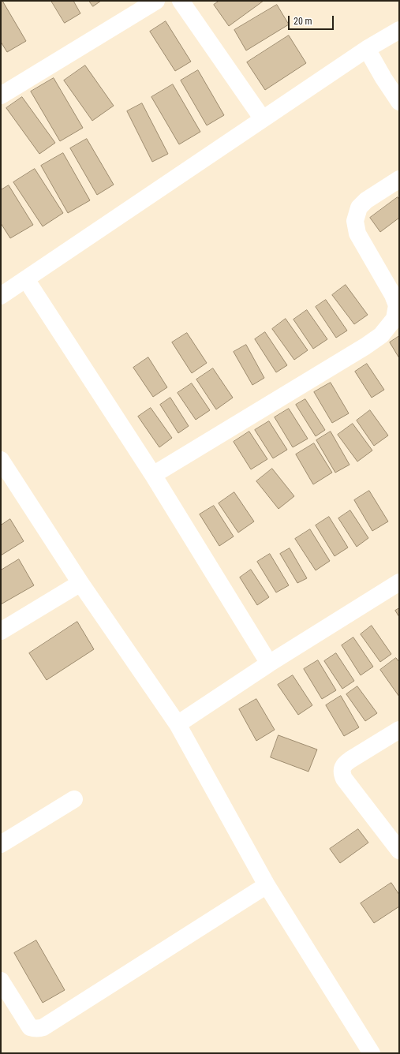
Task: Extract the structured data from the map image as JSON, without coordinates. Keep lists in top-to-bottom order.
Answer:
{
  "scale_bar": "20 m"
}
